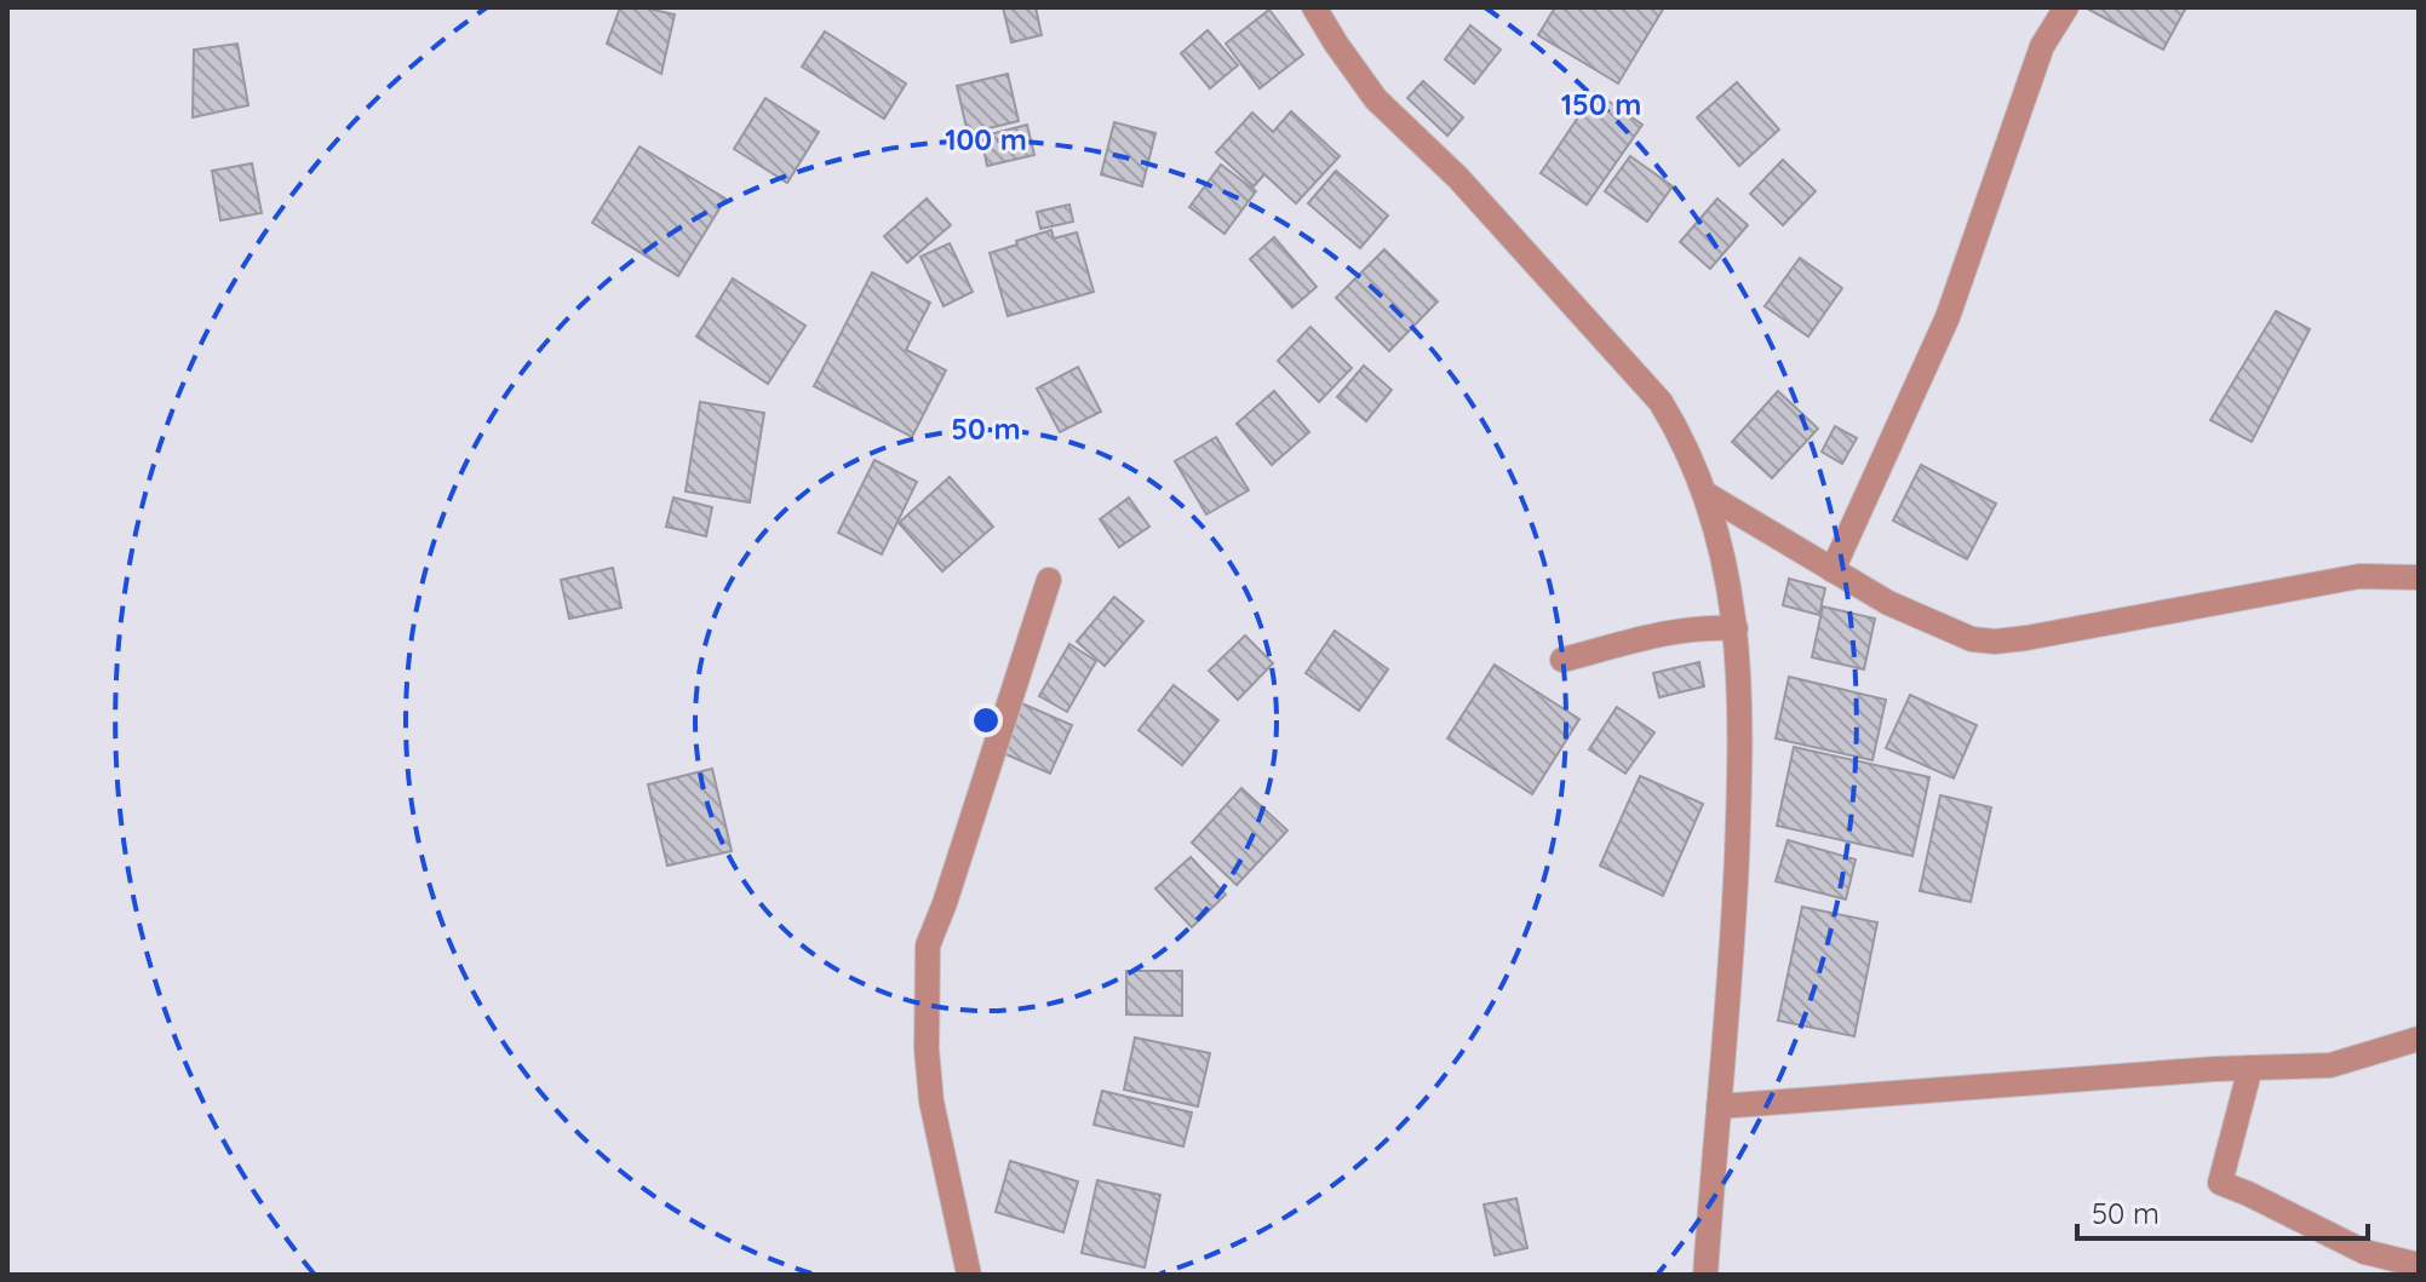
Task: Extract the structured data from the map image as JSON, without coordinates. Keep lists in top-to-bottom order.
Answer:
{
  "scale_bar": "50 m",
  "rings": ["150 m", "100 m", "50 m"]
}
